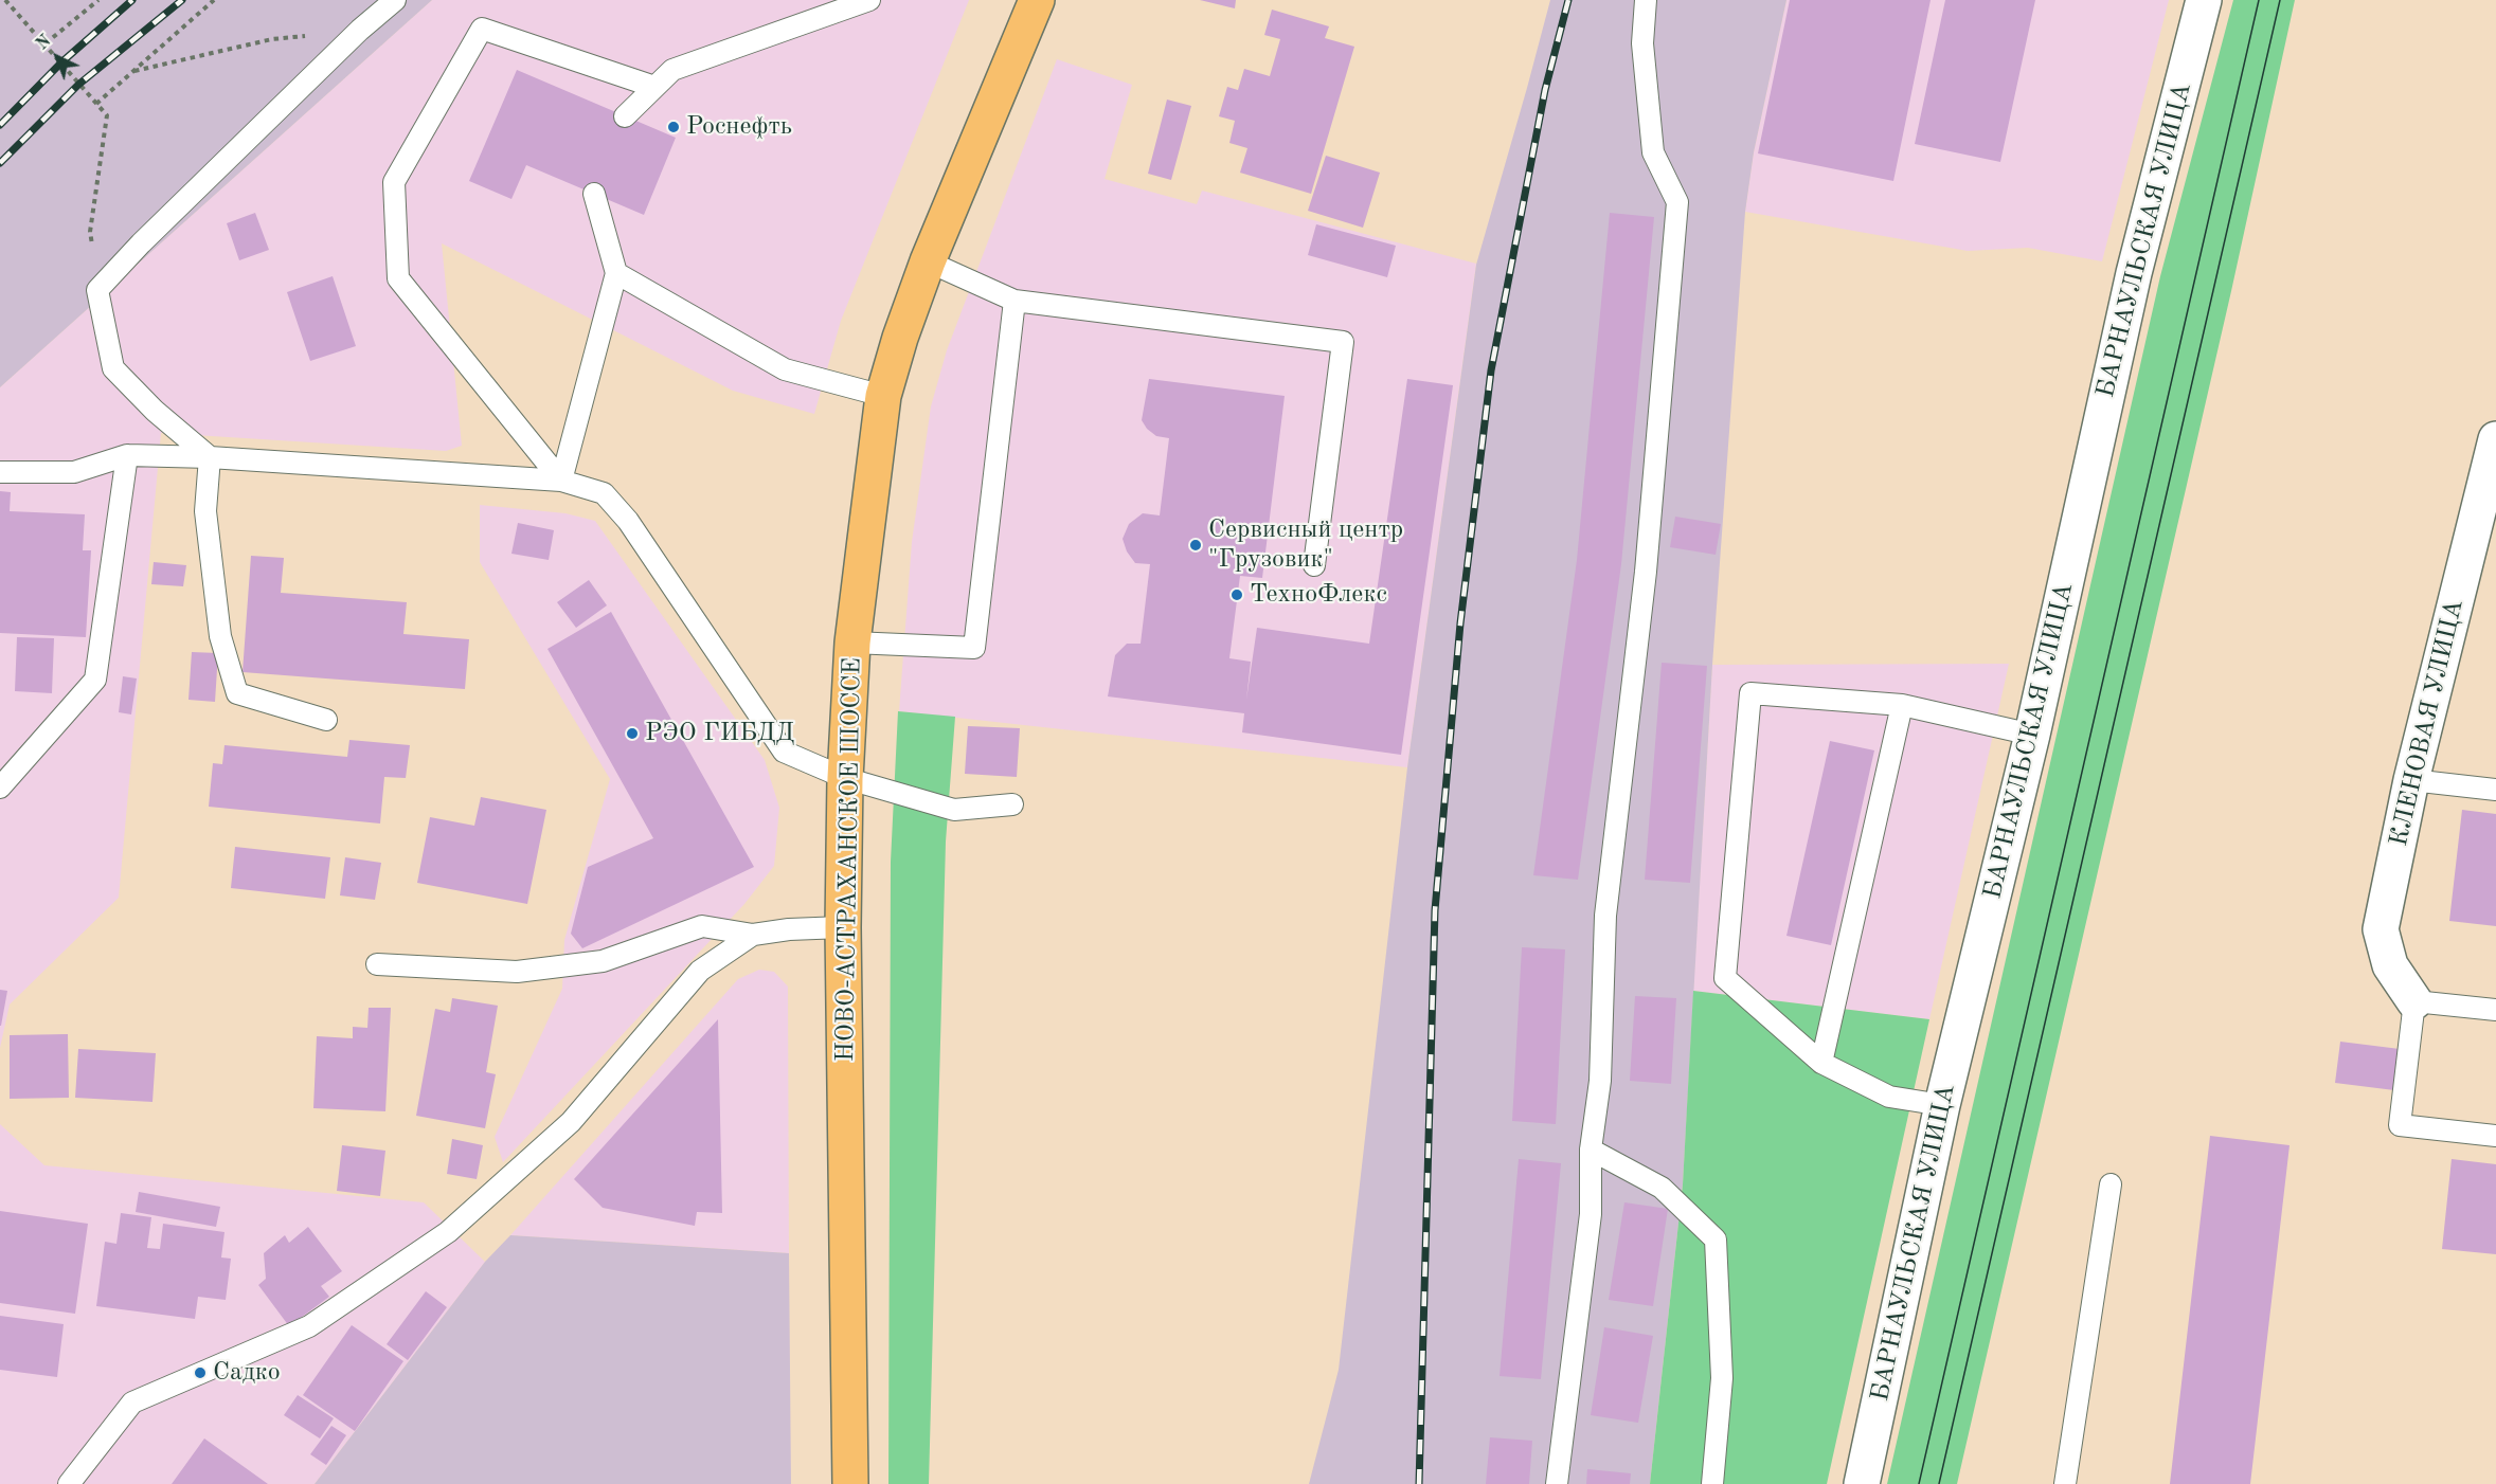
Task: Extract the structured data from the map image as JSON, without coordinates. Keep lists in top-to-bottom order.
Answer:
{
  "streets": {
    "main road": ["НОВО-АСТРАХАНСКОЕ ШОССЕ"],
    "street": ["БАРНАУЛЬСКАЯ УЛИЦА", "КЛЕНОВАЯ УЛИЦА"]
  },
  "places": [
    "Роснефть",
    "Сервисный центр \"Грузовик\"",
    "ТехноФлекс",
    "РЭО ГИБДД",
    "Садко"
  ],
  "north": "top left"
}
